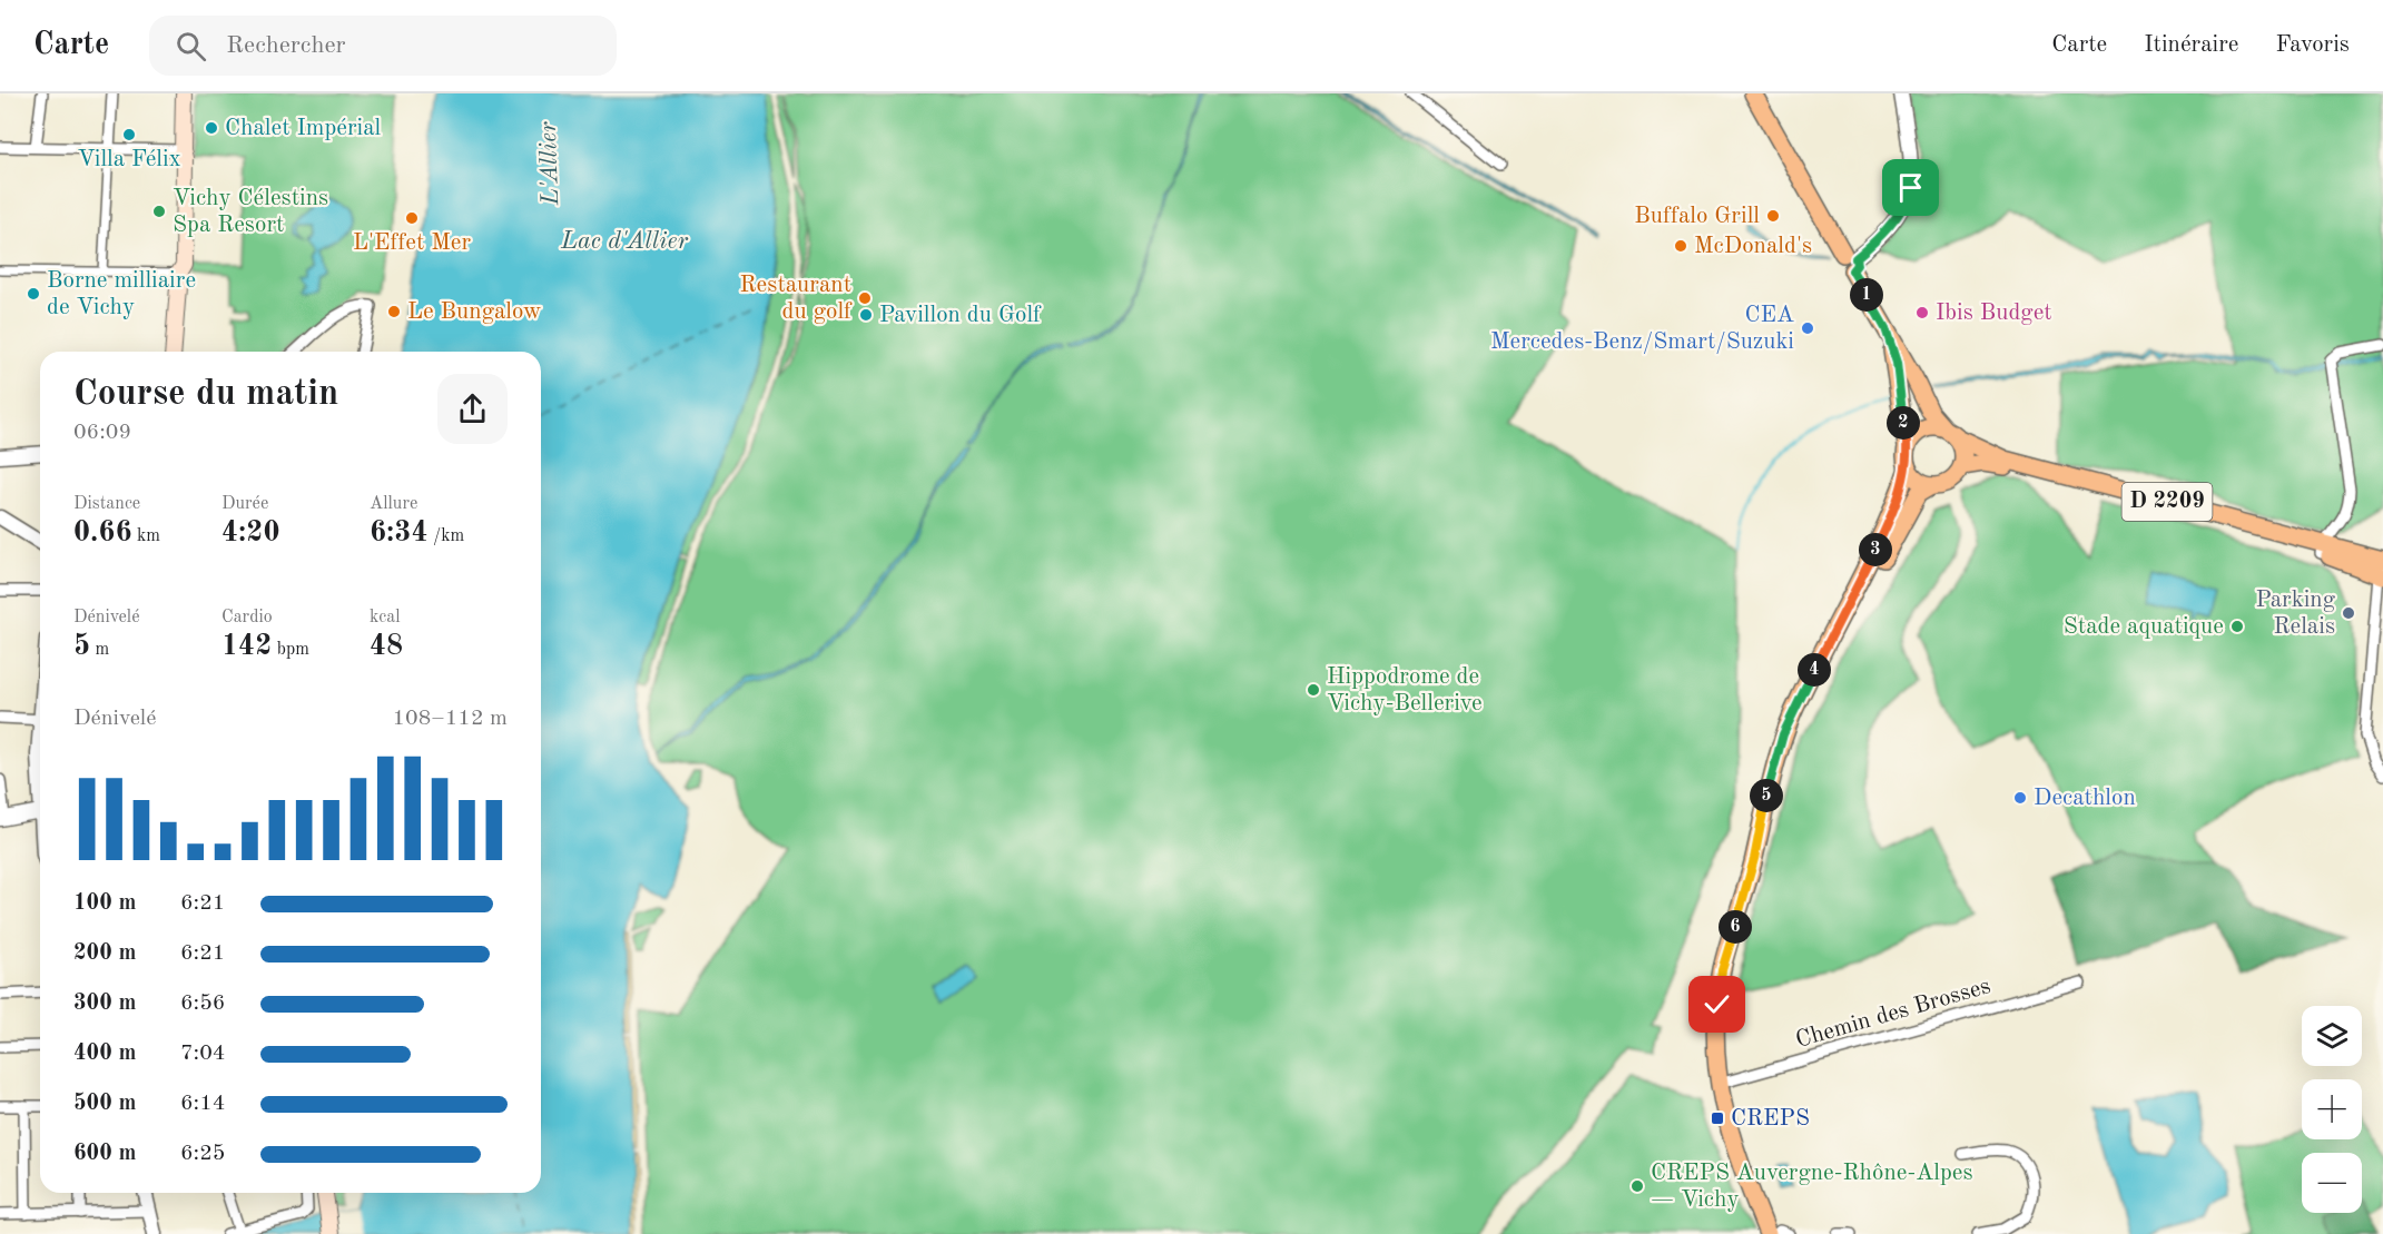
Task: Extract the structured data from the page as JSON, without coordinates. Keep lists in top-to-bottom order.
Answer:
{
  "streets": {
    "main road": ["D 2209"],
    "street": ["Chemin des Brosses"]
  },
  "water": ["L'Allier", "Lac d'Allier"],
  "places": {
    "other": [
      "Chalet Impérial",
      "Villa Félix",
      "Vichy Célestins Spa Resort",
      "Buffalo Grill",
      "L'Effet Mer",
      "McDonald's",
      "Borne milliaire de Vichy",
      "Restaurant du golf",
      "Le Bungalow",
      "Ibis Budget",
      "Pavillon du Golf",
      "CEA Mercedes-Benz/Smart/Suzuki",
      "Parking Relais",
      "Stade aquatique",
      "Hippodrome de Vichy-Bellerive",
      "Decathlon",
      "CREPS Auvergne-Rhône-Alpes — Vichy"
    ],
    "transit": ["CREPS"]
  },
  "page": {
    "header": "Carte",
    "search": "Rechercher",
    "nav": ["Carte", "Itinéraire", "Favoris"],
    "pins": [
      "1",
      "2",
      "3",
      "4",
      "5",
      "6"
    ],
    "heading": ["Course du matin", "06:09"],
    "stats": [
      ["Distance", "0.66 km"],
      ["Durée", "4:20"],
      ["Allure", "6:34 /km"],
      ["Dénivelé", "5 m"],
      ["Cardio", "142 bpm"],
      ["kcal", "48"]
    ],
    "chart": ["Dénivelé", "108–112 m"],
    "list": [
      {
        "name": "100 m",
        "note": "6:21"
      },
      {
        "name": "200 m",
        "note": "6:21"
      },
      {
        "name": "300 m",
        "note": "6:56"
      },
      {
        "name": "400 m",
        "note": "7:04"
      },
      {
        "name": "500 m",
        "note": "6:14"
      },
      {
        "name": "600 m",
        "note": "6:25"
      }
    ],
    "map_buttons": ["+", "−"]
  }
}
